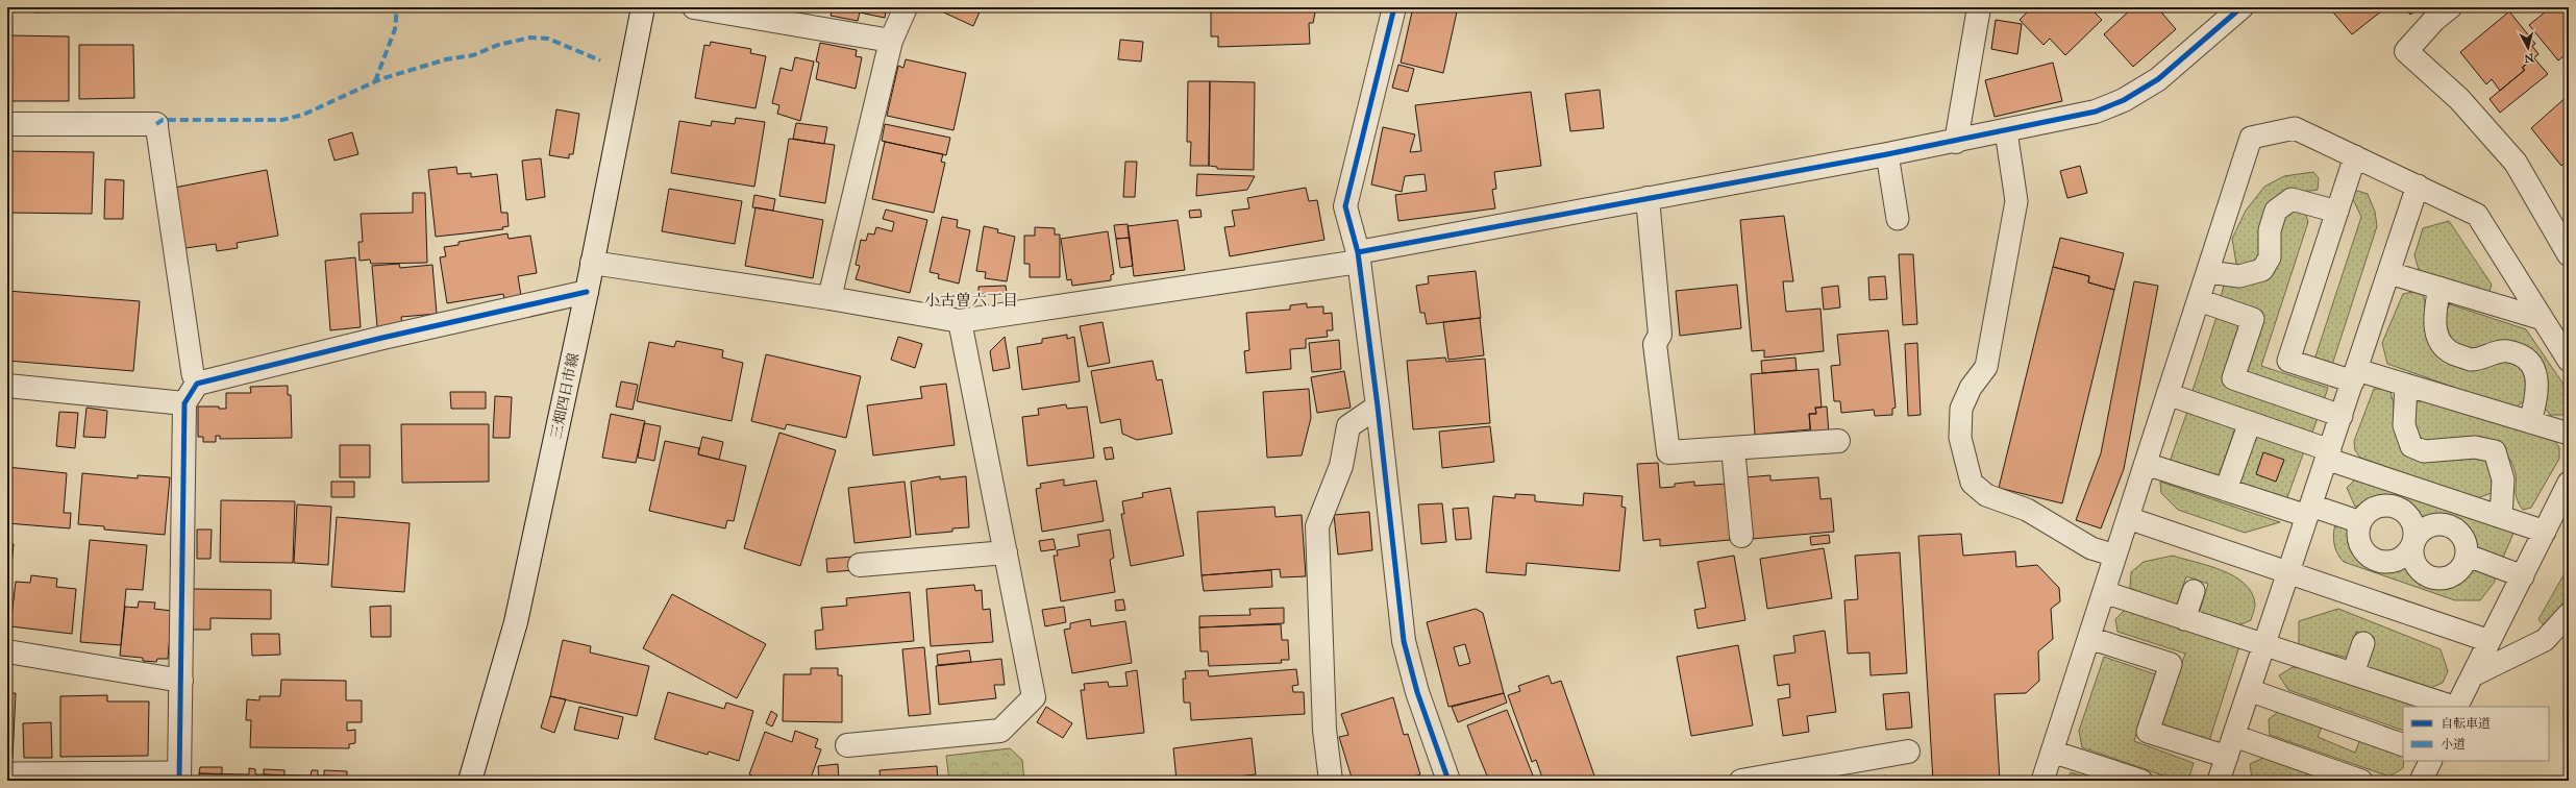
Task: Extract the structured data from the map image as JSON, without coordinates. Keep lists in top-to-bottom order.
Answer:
{
  "streets": {
    "street": ["三畑四日市線"]
  },
  "districts": ["小古曽六丁目"],
  "legend": ["自転車道", "小道"],
  "north": "bottom"
}
